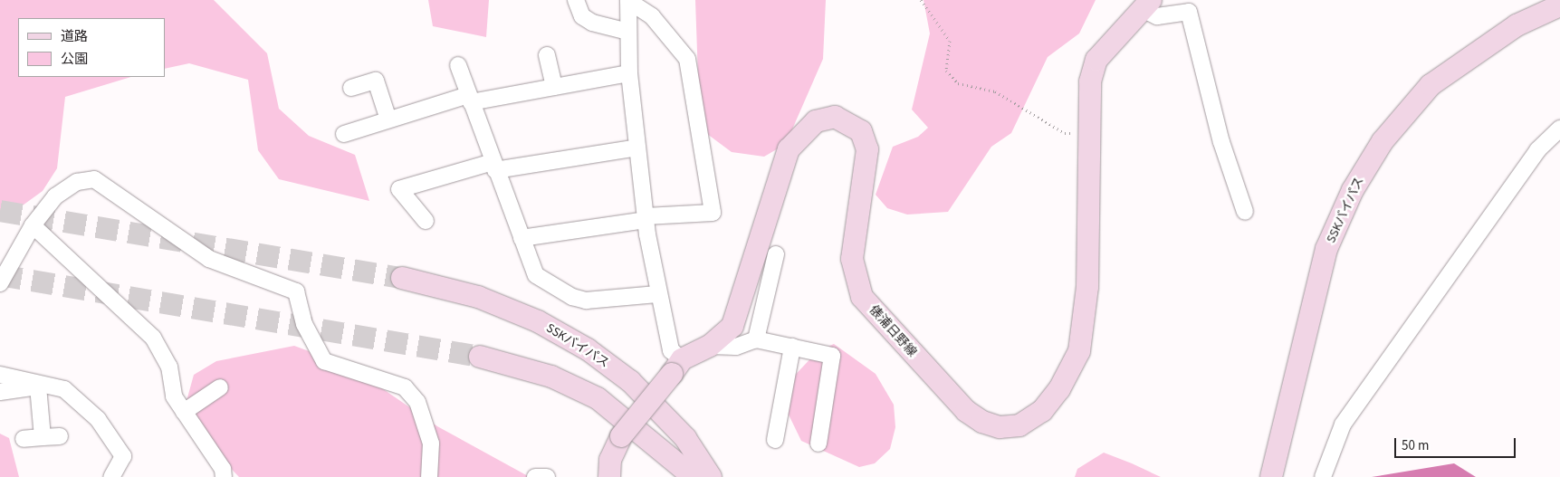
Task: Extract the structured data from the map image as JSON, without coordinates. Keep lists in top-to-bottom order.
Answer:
{
  "streets": {
    "main road": ["SSKバイパス", "俵浦日野線"]
  },
  "legend": ["道路", "公園"],
  "scale_bar": "50 m"
}
